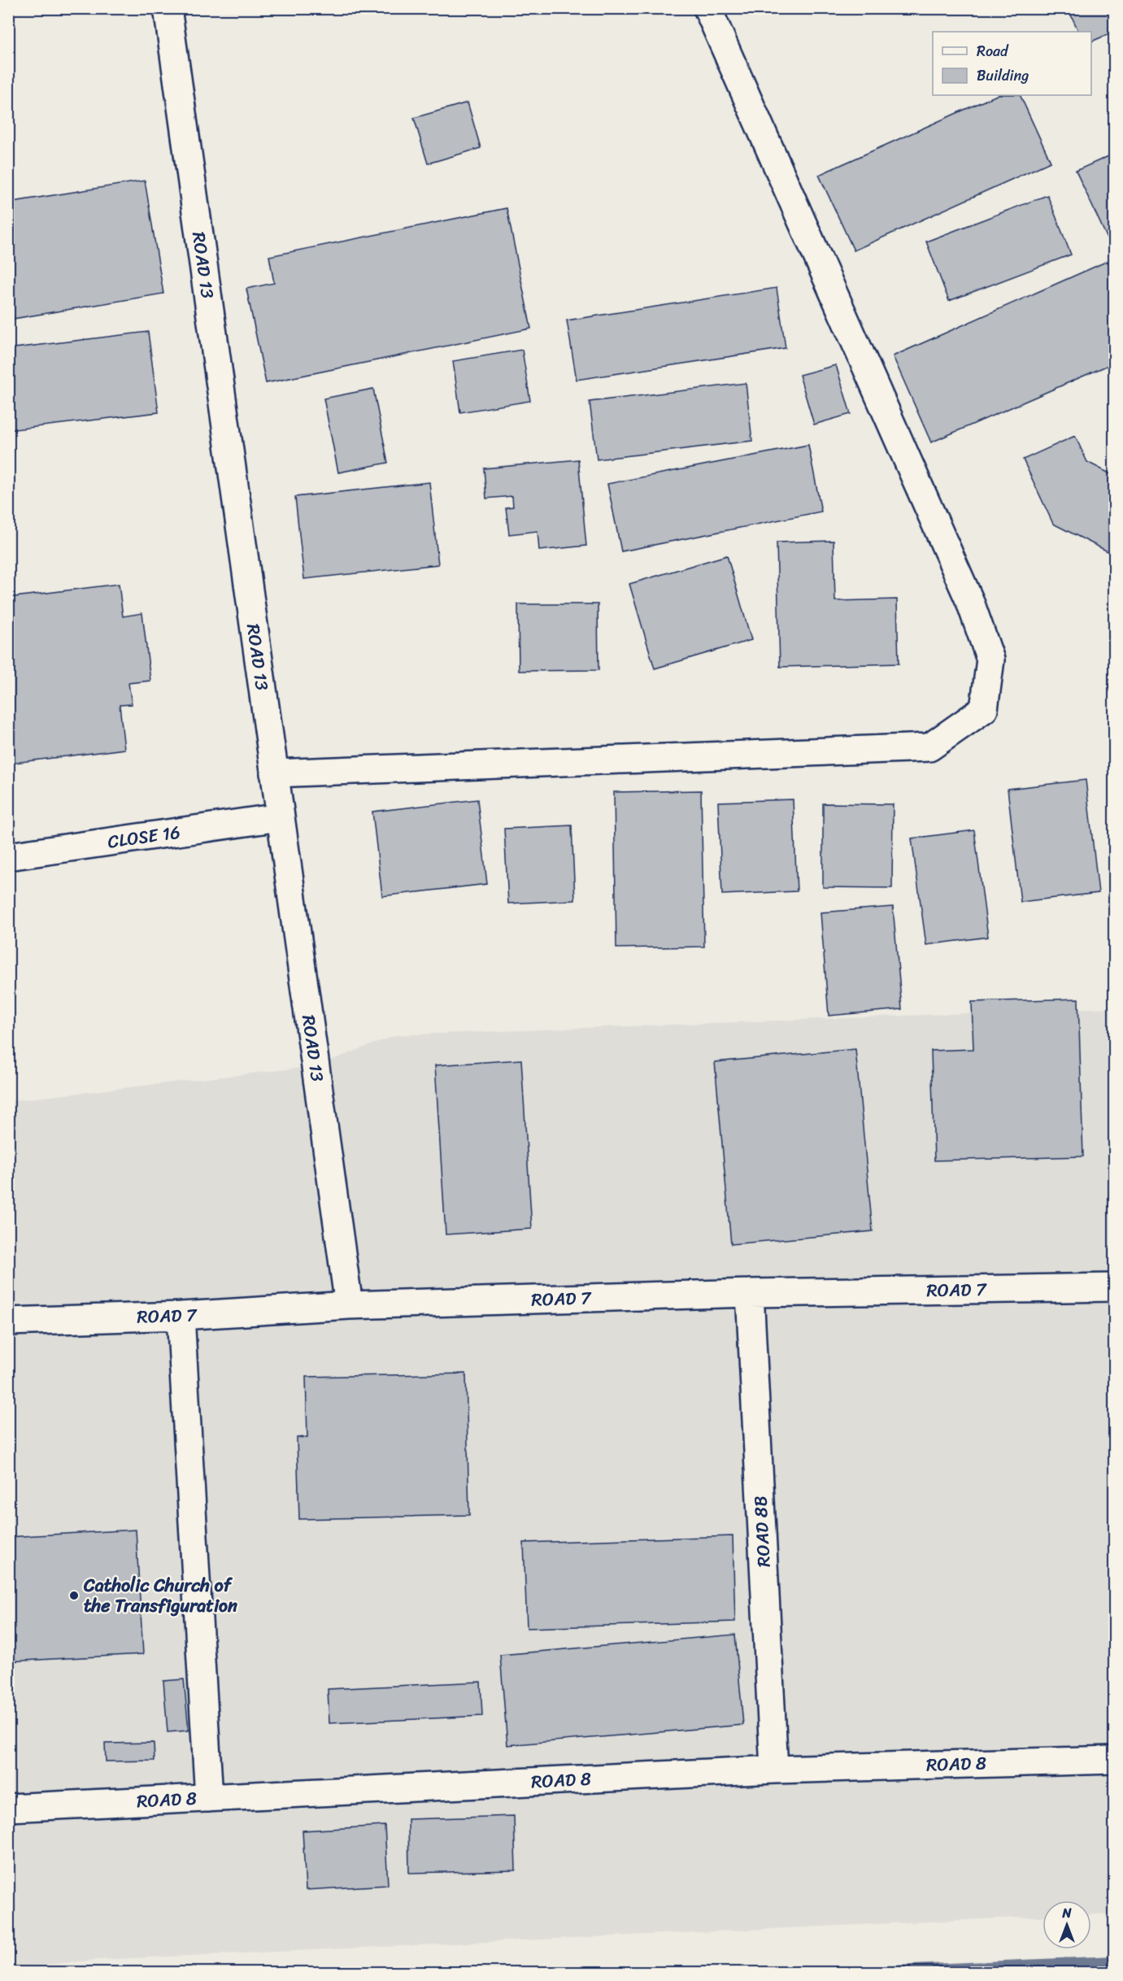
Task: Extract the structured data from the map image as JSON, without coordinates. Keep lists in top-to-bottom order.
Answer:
{
  "streets": {
    "street": [
      "ROAD 13",
      "CLOSE 16",
      "ROAD 7",
      "ROAD 8B",
      "ROAD 8"
    ]
  },
  "crossings": [
    ["ROAD 13", "CLOSE 16"],
    ["ROAD 13", "ROAD 7"],
    ["ROAD 7", "ROAD 8B"],
    ["ROAD 8B", "ROAD 8"]
  ],
  "places": ["Catholic Church of the Transfiguration"],
  "legend": ["Road", "Building"],
  "north": "top"
}
